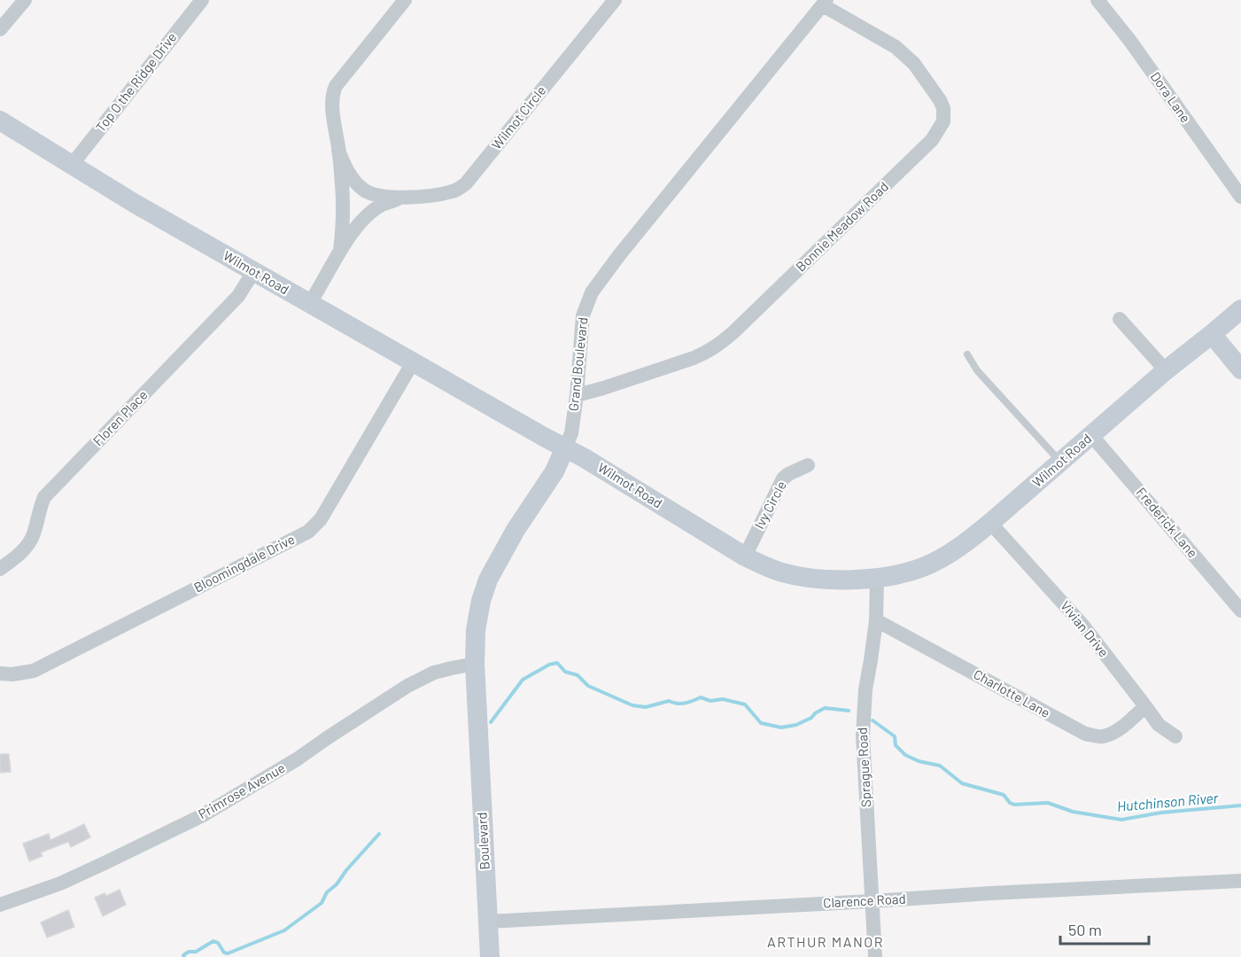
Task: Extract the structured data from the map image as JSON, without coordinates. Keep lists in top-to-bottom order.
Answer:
{
  "streets": {
    "street": [
      "Top O the Ridge Drive",
      "Dora Lane",
      "Wilmot Circle",
      "Bonnie Meadow Road",
      "Wilmot Road",
      "Grand Boulevard",
      "Floren Place",
      "Ivy Circle",
      "Frederick Lane",
      "Bloomingdale Drive",
      "Vivian Drive",
      "Charlotte Lane",
      "Sprague Road",
      "Primrose Avenue",
      "Boulevard",
      "Clarence Road"
    ]
  },
  "crossings": [
    ["Top O the Ridge Drive", "Wilmot Road"],
    ["Wilmot Circle", "Wilmot Road"],
    ["Bonnie Meadow Road", "Grand Boulevard"],
    ["Wilmot Road", "Grand Boulevard"],
    ["Wilmot Road", "Floren Place"],
    ["Wilmot Road", "Ivy Circle"],
    ["Wilmot Road", "Frederick Lane"],
    ["Wilmot Road", "Bloomingdale Drive"],
    ["Wilmot Road", "Vivian Drive"],
    ["Wilmot Road", "Sprague Road"],
    ["Grand Boulevard", "Primrose Avenue"],
    ["Grand Boulevard", "Boulevard"],
    ["Vivian Drive", "Charlotte Lane"],
    ["Charlotte Lane", "Sprague Road"],
    ["Sprague Road", "Clarence Road"],
    ["Boulevard", "Clarence Road"]
  ],
  "districts": ["ARTHUR MANOR"],
  "water": ["Hutchinson River"],
  "scale_bar": "50 m"
}
